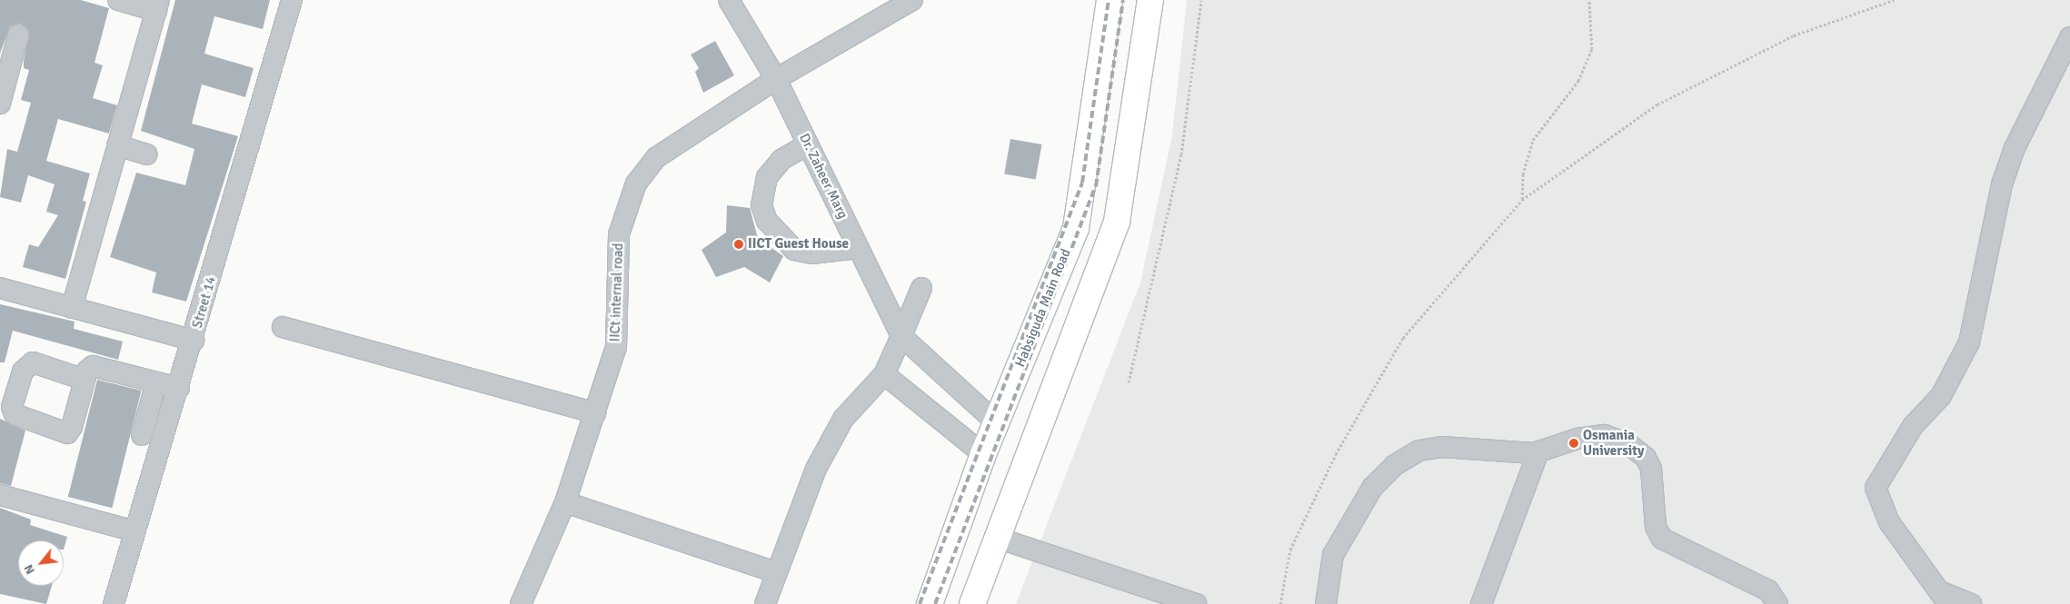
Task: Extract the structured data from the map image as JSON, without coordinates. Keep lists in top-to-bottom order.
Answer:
{
  "streets": {
    "main road": ["Habsiguda Main Road"],
    "street": ["Dr. Zaheer Marg", "IICt internal road", "Street 14"]
  },
  "crossings": [
    ["Dr. Zaheer Marg", "IICt internal road"]
  ],
  "places": ["IICT Guest House", "Osmania University"],
  "north": "bottom left"
}
